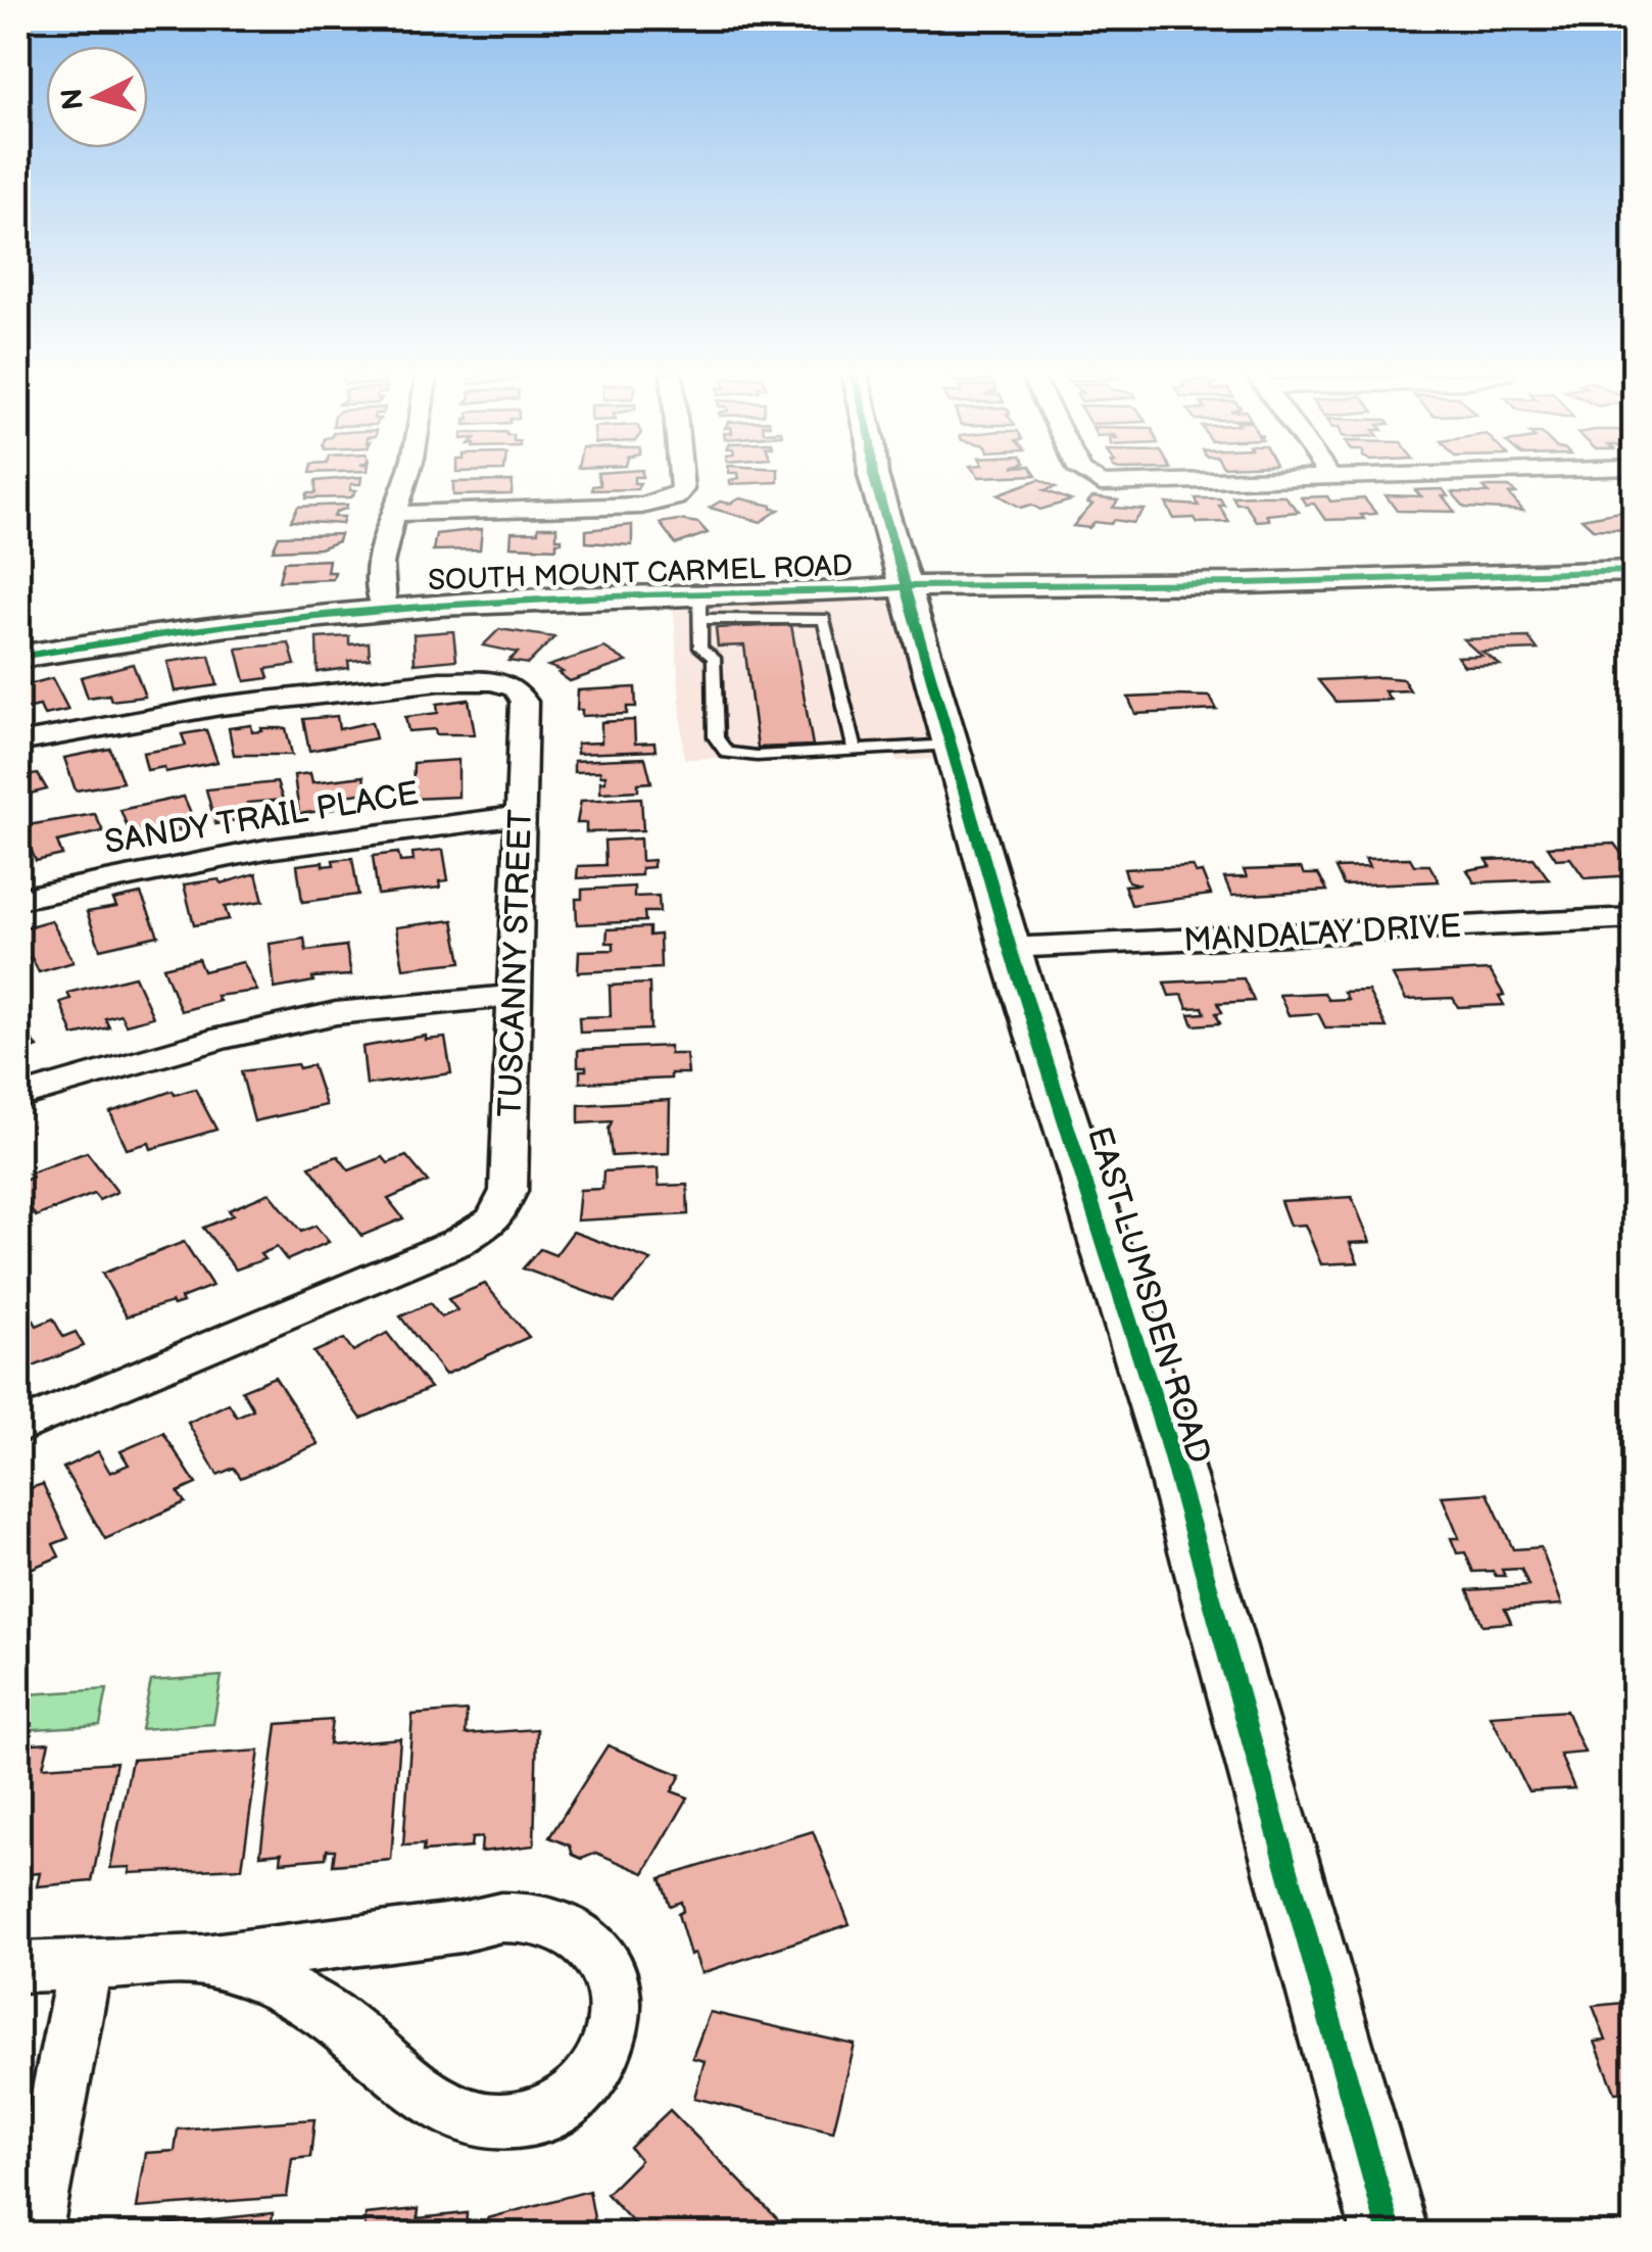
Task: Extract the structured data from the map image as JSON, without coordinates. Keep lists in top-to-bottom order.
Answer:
{
  "streets": {
    "street": [
      "SOUTH MOUNT CARMEL ROAD",
      "SANDY TRAIL PLACE",
      "MANDALAY DRIVE",
      "TUSCANNY STREET",
      "EAST LUMSDEN ROAD"
    ]
  },
  "crossings": [
    ["SOUTH MOUNT CARMEL ROAD", "EAST LUMSDEN ROAD"],
    ["SANDY TRAIL PLACE", "TUSCANNY STREET"],
    ["MANDALAY DRIVE", "EAST LUMSDEN ROAD"]
  ],
  "north": "left"
}
